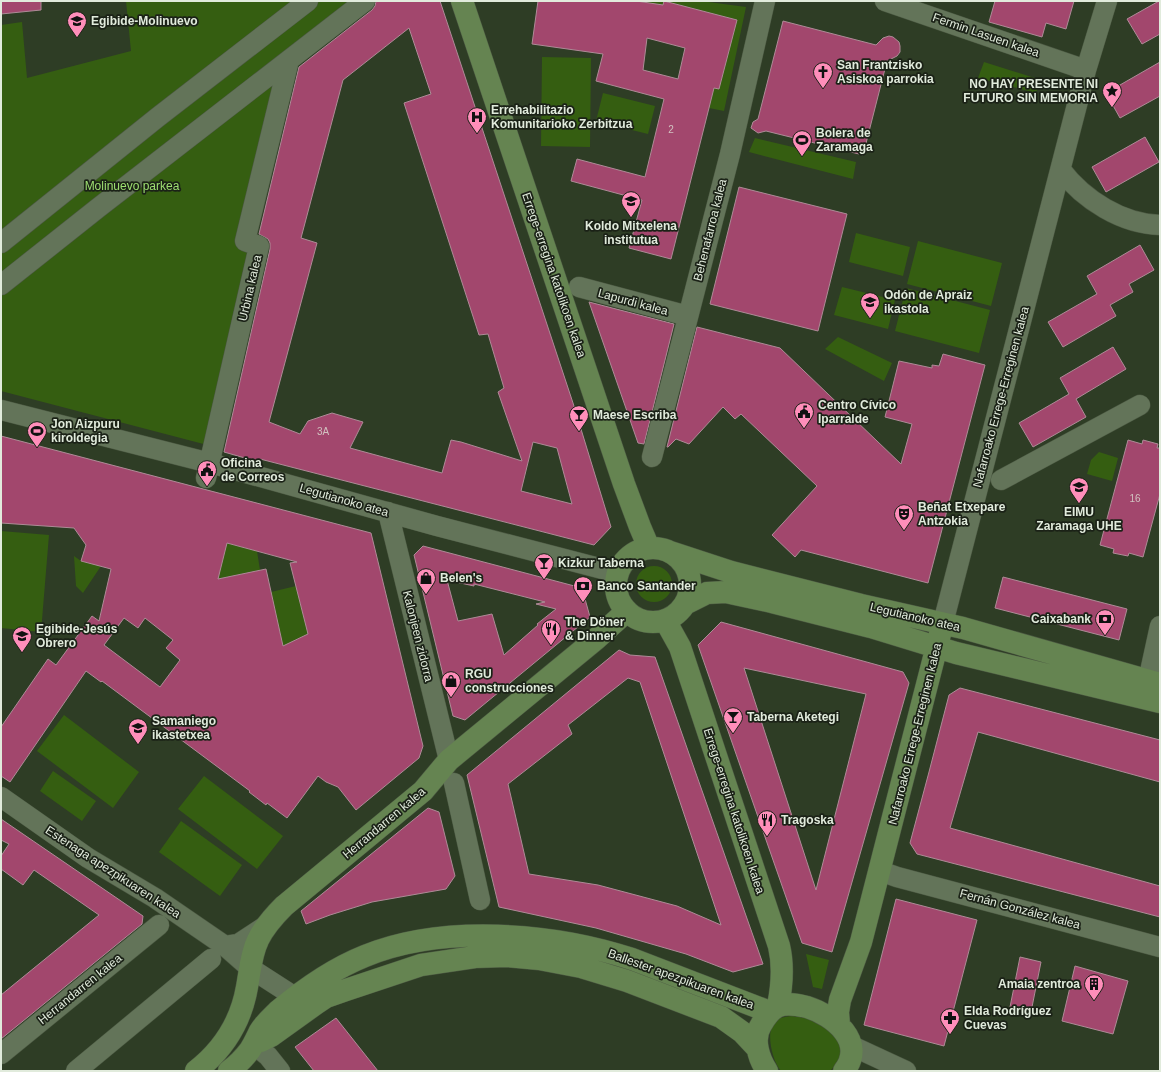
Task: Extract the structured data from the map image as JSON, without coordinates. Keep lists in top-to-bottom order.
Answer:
{
  "streets": {
    "main road": [
      "Errege-erregina katolikoen kalea",
      "Nafarroako Errege-Erreginen kalea",
      "Legutianoko atea",
      "Herrandarren kalea",
      "Ballester apezpikuaren kalea"
    ],
    "street": [
      "Fermin Lasuen kalea",
      "Behenafarroa kalea",
      "Urbina kalea",
      "Lapurdi kalea",
      "Kalonjeen zidorra",
      "Estenaga apezpikuaren kalea",
      "Fernán González kalea"
    ]
  },
  "crossings": [
    ["Fermin Lasuen kalea", "Nafarroako Errege-Erreginen kalea"],
    ["Behenafarroa kalea", "Lapurdi kalea"],
    ["Errege-erregina katolikoen kalea", "Legutianoko atea"],
    ["Errege-erregina katolikoen kalea", "Herrandarren kalea"],
    ["Errege-erregina katolikoen kalea", "Ballester apezpikuaren kalea"],
    ["Urbina kalea", "Legutianoko atea"],
    ["Nafarroako Errege-Erreginen kalea", "Legutianoko atea"],
    ["Nafarroako Errege-Erreginen kalea", "Fernán González kalea"],
    ["Legutianoko atea", "Kalonjeen zidorra"],
    ["Legutianoko atea", "Herrandarren kalea"],
    ["Kalonjeen zidorra", "Herrandarren kalea"],
    ["Herrandarren kalea", "Estenaga apezpikuaren kalea"],
    ["Estenaga apezpikuaren kalea", "Ballester apezpikuaren kalea"]
  ],
  "parks": ["Molinuevo parkea"],
  "places": {
    "school or university": [
      "Egibide-Molinuevo",
      "Koldo Mitxelena institutua",
      "Odón de Apraiz ikastola",
      "EIMU Zaramaga UHE",
      "Egibide-Jesús Obrero",
      "Samaniego ikastetxea"
    ],
    "church": ["San Frantzisko Asiskoa parrokia"],
    "place": ["NO HAY PRESENTE NI FUTURO SIN MEMORIA"],
    "hospital": ["Errehabilitazio Komunitarioko Zerbitzua"],
    "sports": ["Bolera de Zaramaga", "Jon Aizpuru kiroldegia"],
    "public building": ["Centro Cívico Iparralde", "Oficina de Correos"],
    "bar": ["Maese Escriba", "Kizkur Taberna", "Taberna Aketegi"],
    "theatre": ["Beñat Etxepare Antzokia"],
    "shop": ["Belen's", "RGU construcciones"],
    "bank": ["Banco Santander", "Caixabank"],
    "restaurant": ["The Döner & Dinner", "Tragoska"],
    "building": ["Amaia zentroa"],
    "pharmacy": ["Elda Rodríguez Cuevas"]
  },
  "house_numbers": ["2", "3A", "16"]
}
